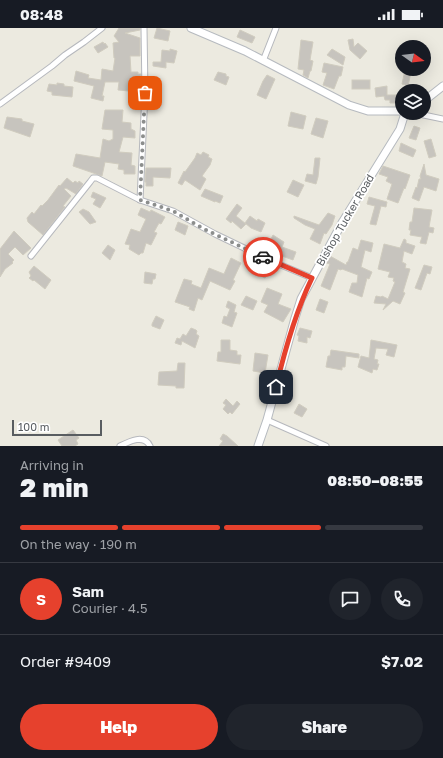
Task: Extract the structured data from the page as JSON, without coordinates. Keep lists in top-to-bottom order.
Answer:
{
  "streets": {
    "main road": ["Bishop Tucker Road"]
  },
  "scale_bar": "100 m",
  "north": "right",
  "page": {
    "status": "08:48",
    "scale": "100 m",
    "heading": ["2 min", "Arriving in", "08:50–08:55"],
    "panel": [
      "Sam",
      "Courier · 4.5",
      "Order #9409",
      "$7.02"
    ],
    "bar": "On the way · 190 m",
    "round": "S",
    "buttons": ["Help", "Share"]
  }
}
